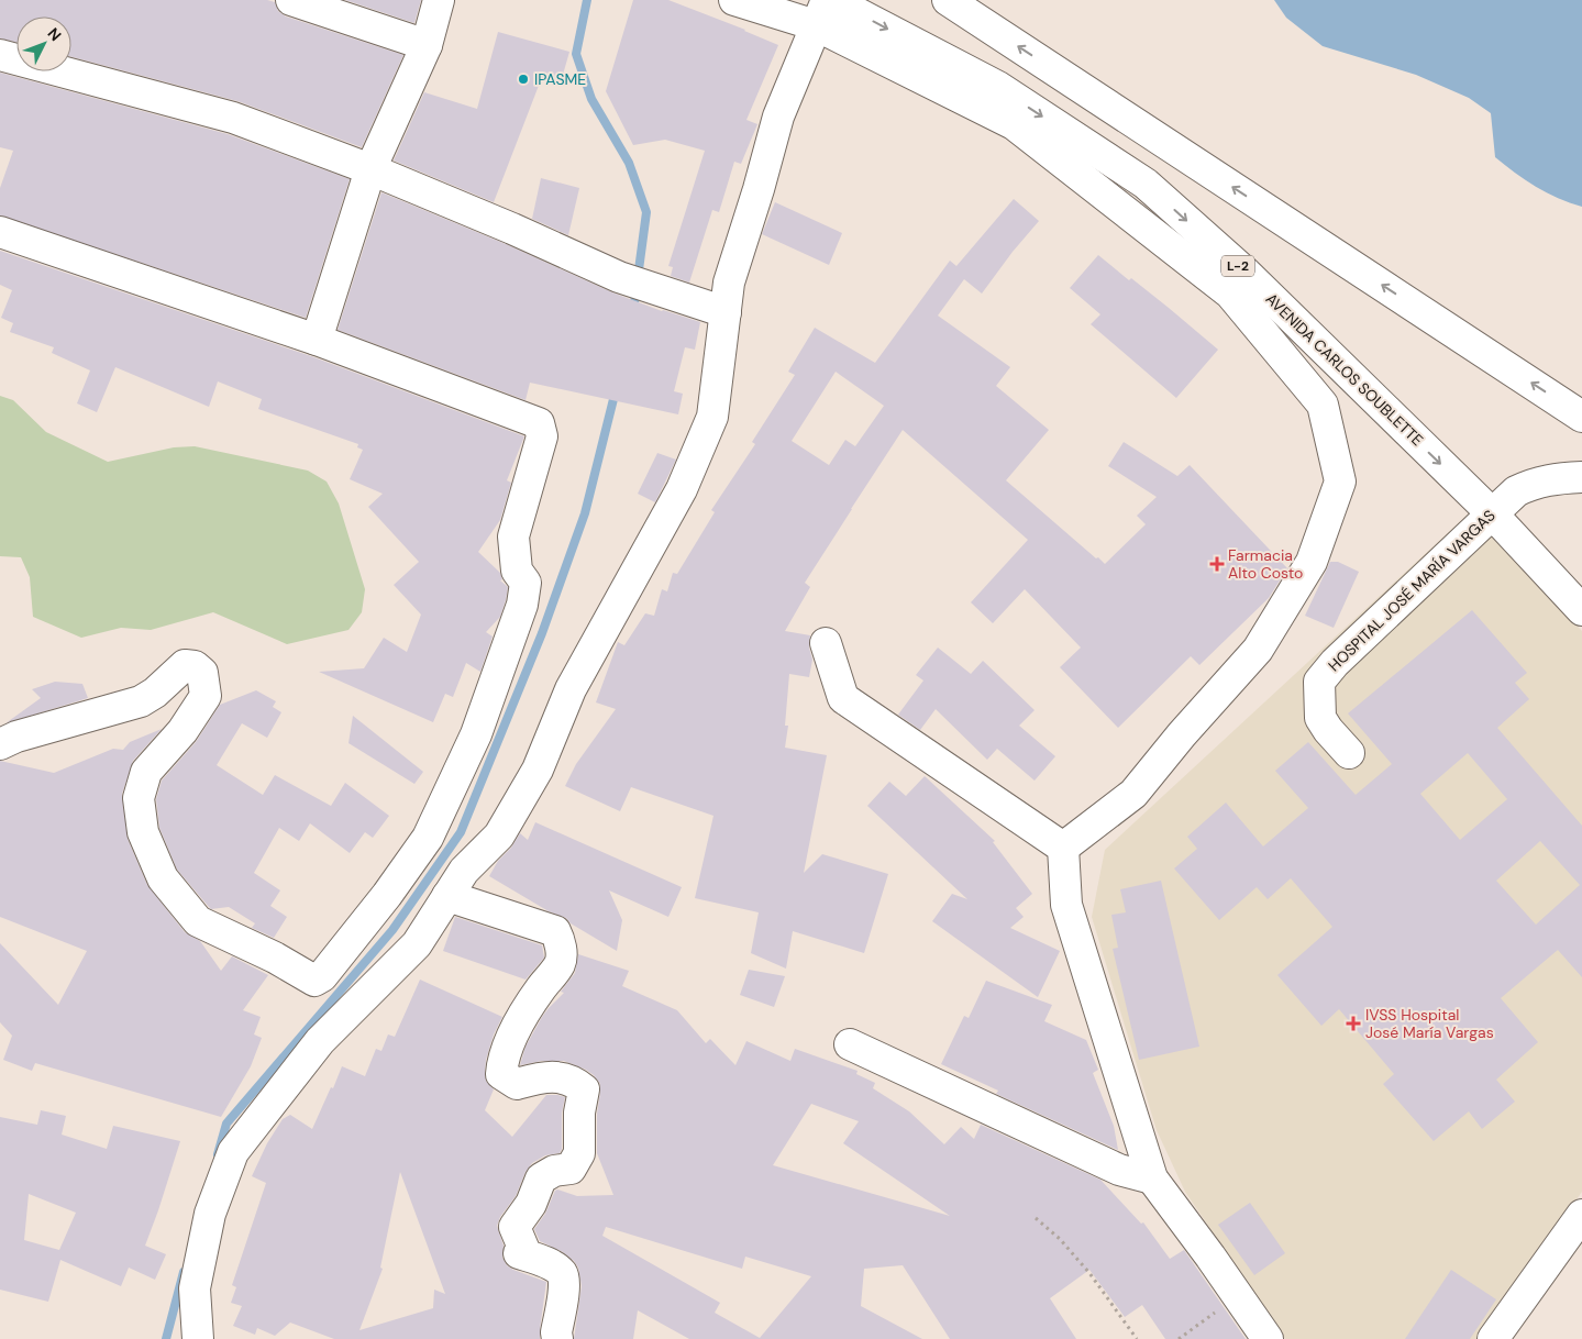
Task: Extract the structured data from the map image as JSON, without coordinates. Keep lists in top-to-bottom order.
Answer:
{
  "streets": {
    "street": ["L-2", "AVENIDA CARLOS SOUBLETTE", "HOSPITAL JOSÉ MARÍA VARGAS"]
  },
  "crossings": [
    ["AVENIDA CARLOS SOUBLETTE", "HOSPITAL JOSÉ MARÍA VARGAS"]
  ],
  "places": {
    "other": ["IPASME"],
    "health": ["Farmacia Alto Costo", "IVSS Hospital José María Vargas"]
  },
  "north": "top right"
}
